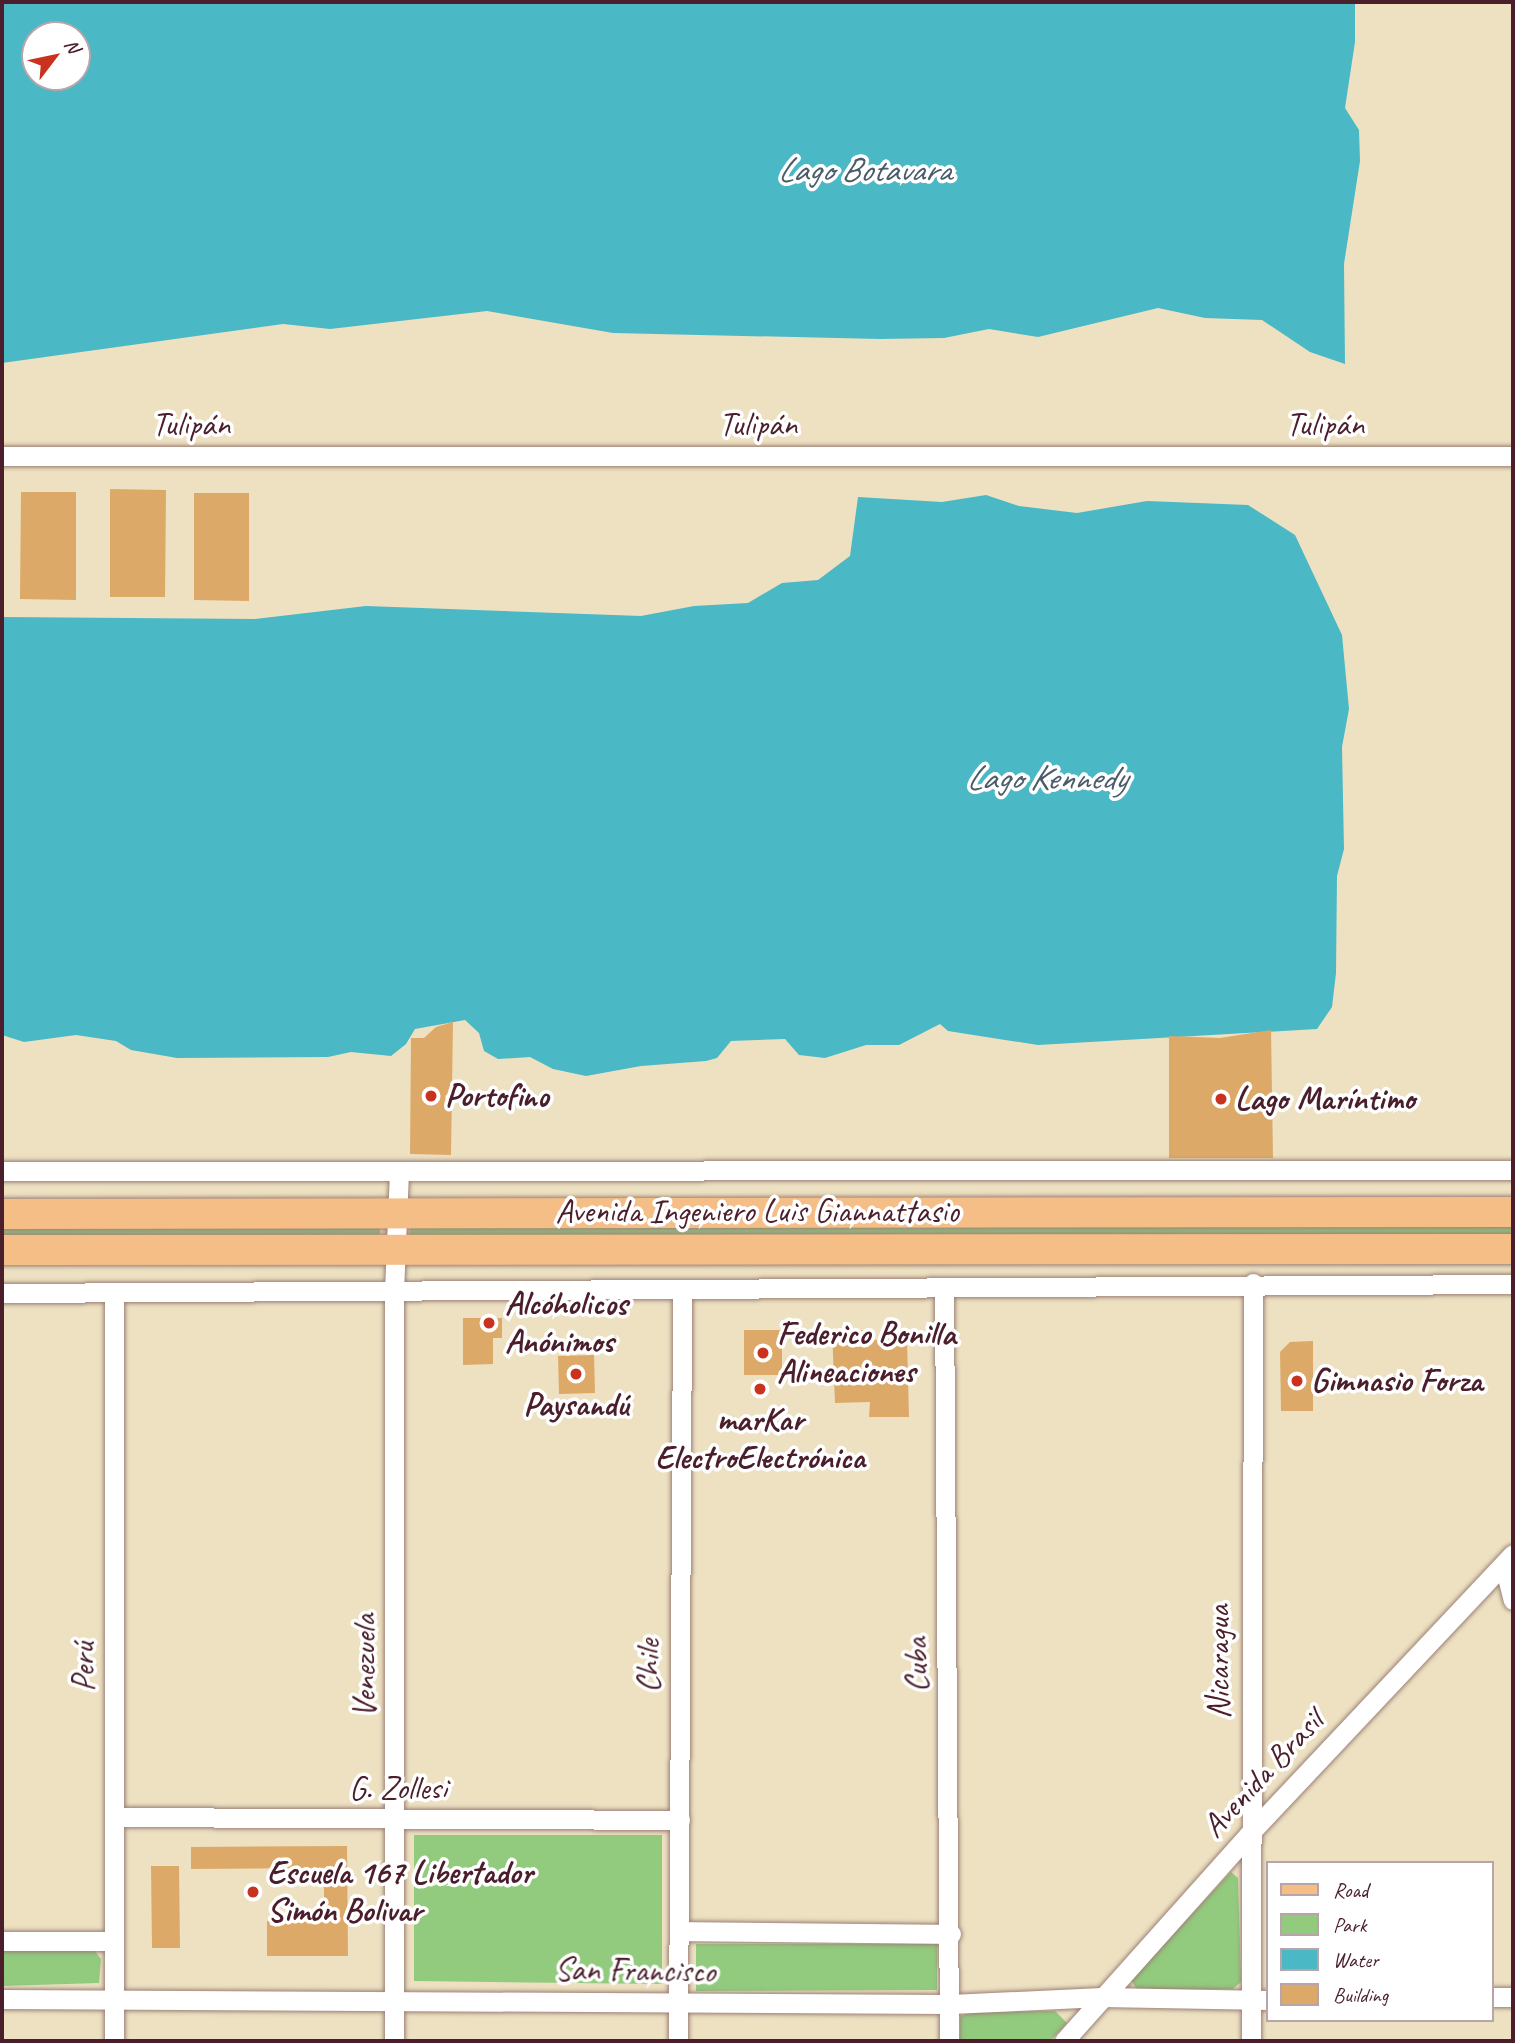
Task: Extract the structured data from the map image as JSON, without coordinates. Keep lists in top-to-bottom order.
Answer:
{
  "streets": {
    "main road": ["Avenida Ingeniero Luis Giannattasio"],
    "street": [
      "Tulipán",
      "Nicaragua",
      "Cuba",
      "Venezuela",
      "Chile",
      "Perú",
      "Avenida Brasil",
      "G. Zollesi",
      "San Francisco"
    ]
  },
  "crossings": [
    ["Avenida Ingeniero Luis Giannattasio", "Venezuela"],
    ["Nicaragua", "Avenida Brasil"],
    ["Nicaragua", "San Francisco"],
    ["Cuba", "San Francisco"],
    ["Venezuela", "G. Zollesi"],
    ["Venezuela", "San Francisco"],
    ["Chile", "G. Zollesi"],
    ["Chile", "San Francisco"],
    ["Perú", "G. Zollesi"],
    ["Perú", "San Francisco"],
    ["Avenida Brasil", "San Francisco"]
  ],
  "water": ["Lago Botavara", "Lago Kennedy"],
  "places": [
    "Portofino",
    "Lago Maríntimo",
    "Alcóholicos Anónimos",
    "Federico Bonilla Alineaciones",
    "Paysandú",
    "Gimnasio Forza",
    "marKar ElectroElectrónica",
    "Escuela 167 Libertador Simón Bolivar"
  ],
  "legend": [
    "Road",
    "Park",
    "Water",
    "Building"
  ],
  "north": "top right"
}
